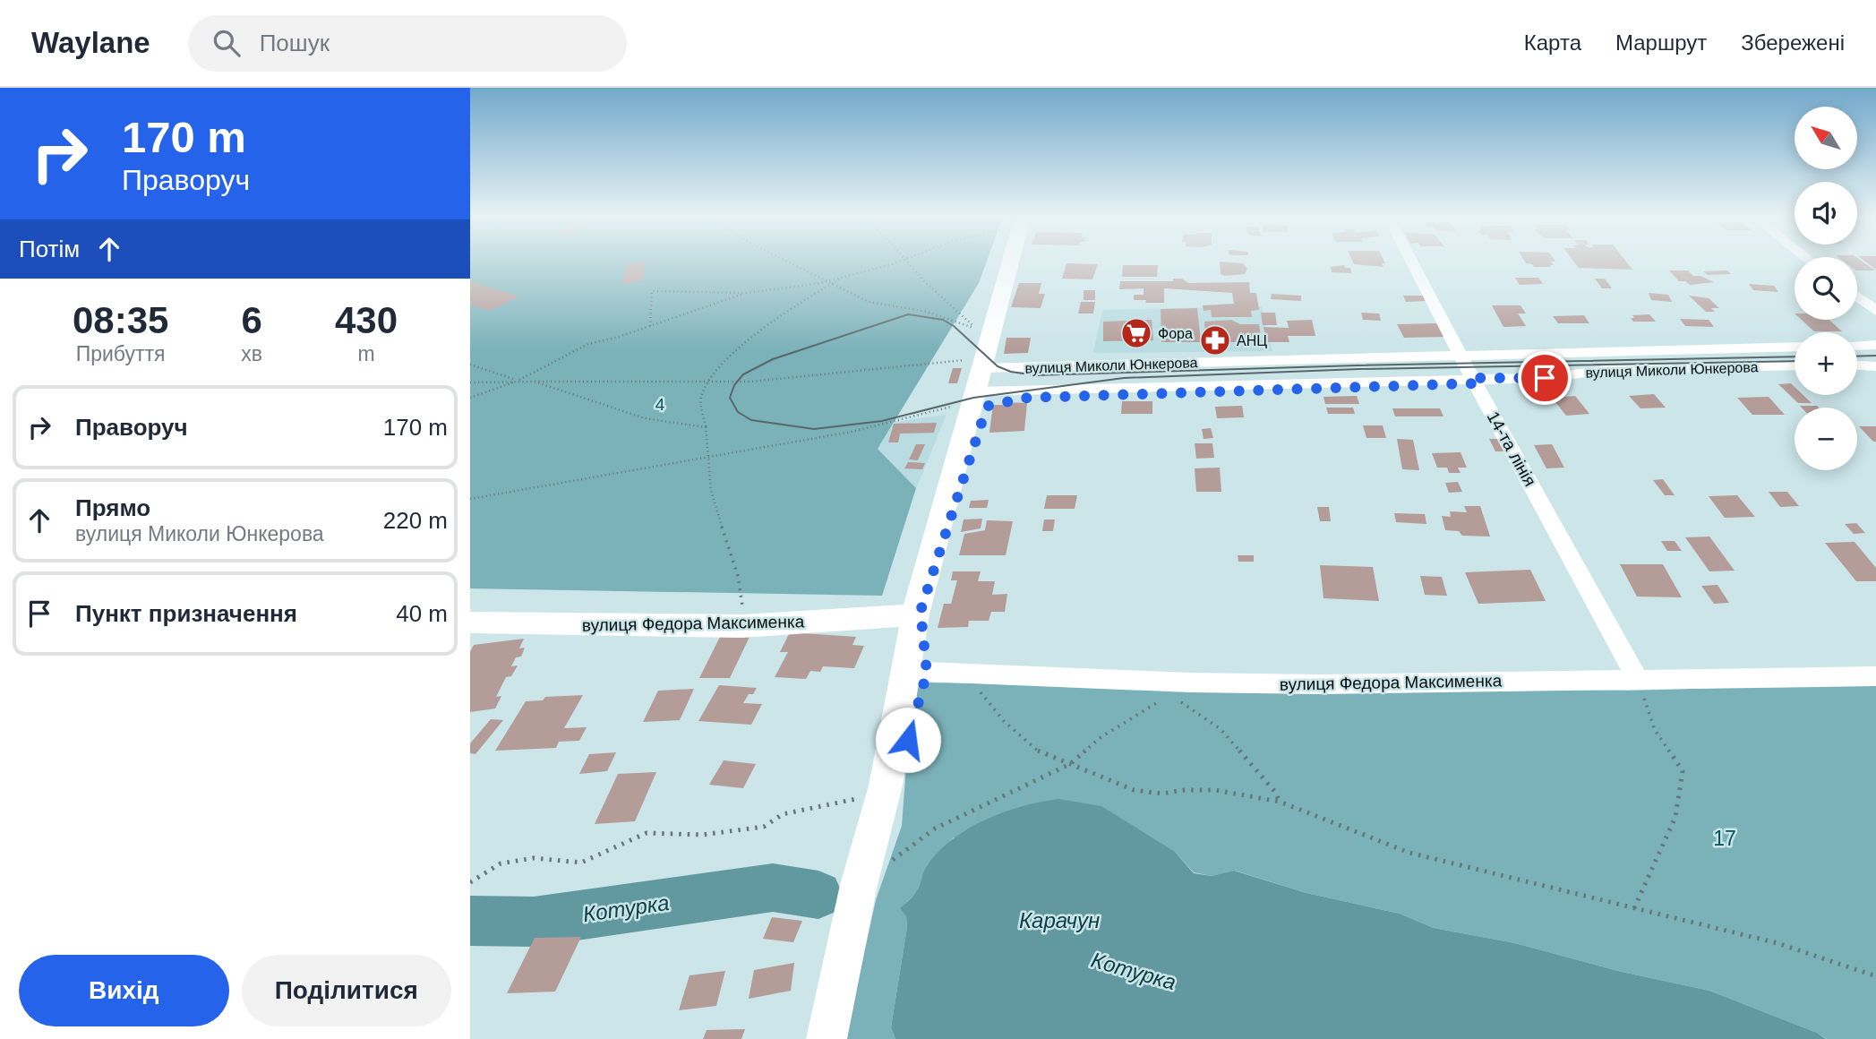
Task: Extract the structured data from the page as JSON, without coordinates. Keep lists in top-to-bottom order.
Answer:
{
  "streets": {
    "street": ["вулиця Миколи Юнкерова", "14-та лінія", "вулиця Федора Максименка"]
  },
  "crossings": [
    ["вулиця Миколи Юнкерова", "14-та лінія"],
    ["14-та лінія", "вулиця Федора Максименка"]
  ],
  "water": ["Котурка", "Карачун"],
  "parks": ["4", "17"],
  "places": {
    "supermarket": ["Фора"],
    "pharmacy": ["АНЦ"]
  },
  "north": "top left",
  "page": {
    "header": "Waylane",
    "search": "Пошук",
    "nav": ["Карта", "Маршрут", "Збережені"],
    "turn": ["170 m", "Праворуч"],
    "map_buttons": ["+", "−"],
    "then": "Потім",
    "eta": [
      "08:35",
      "Прибуття",
      "6",
      "хв",
      "430",
      "m"
    ],
    "list": [
      {
        "name": "Праворуч",
        "value": "170 m"
      },
      {
        "name": "Прямо",
        "note": "вулиця Миколи Юнкерова",
        "value": "220 m"
      },
      {
        "name": "Пункт призначення",
        "value": "40 m"
      }
    ],
    "buttons": ["Вихід", "Поділитися"]
  }
}
